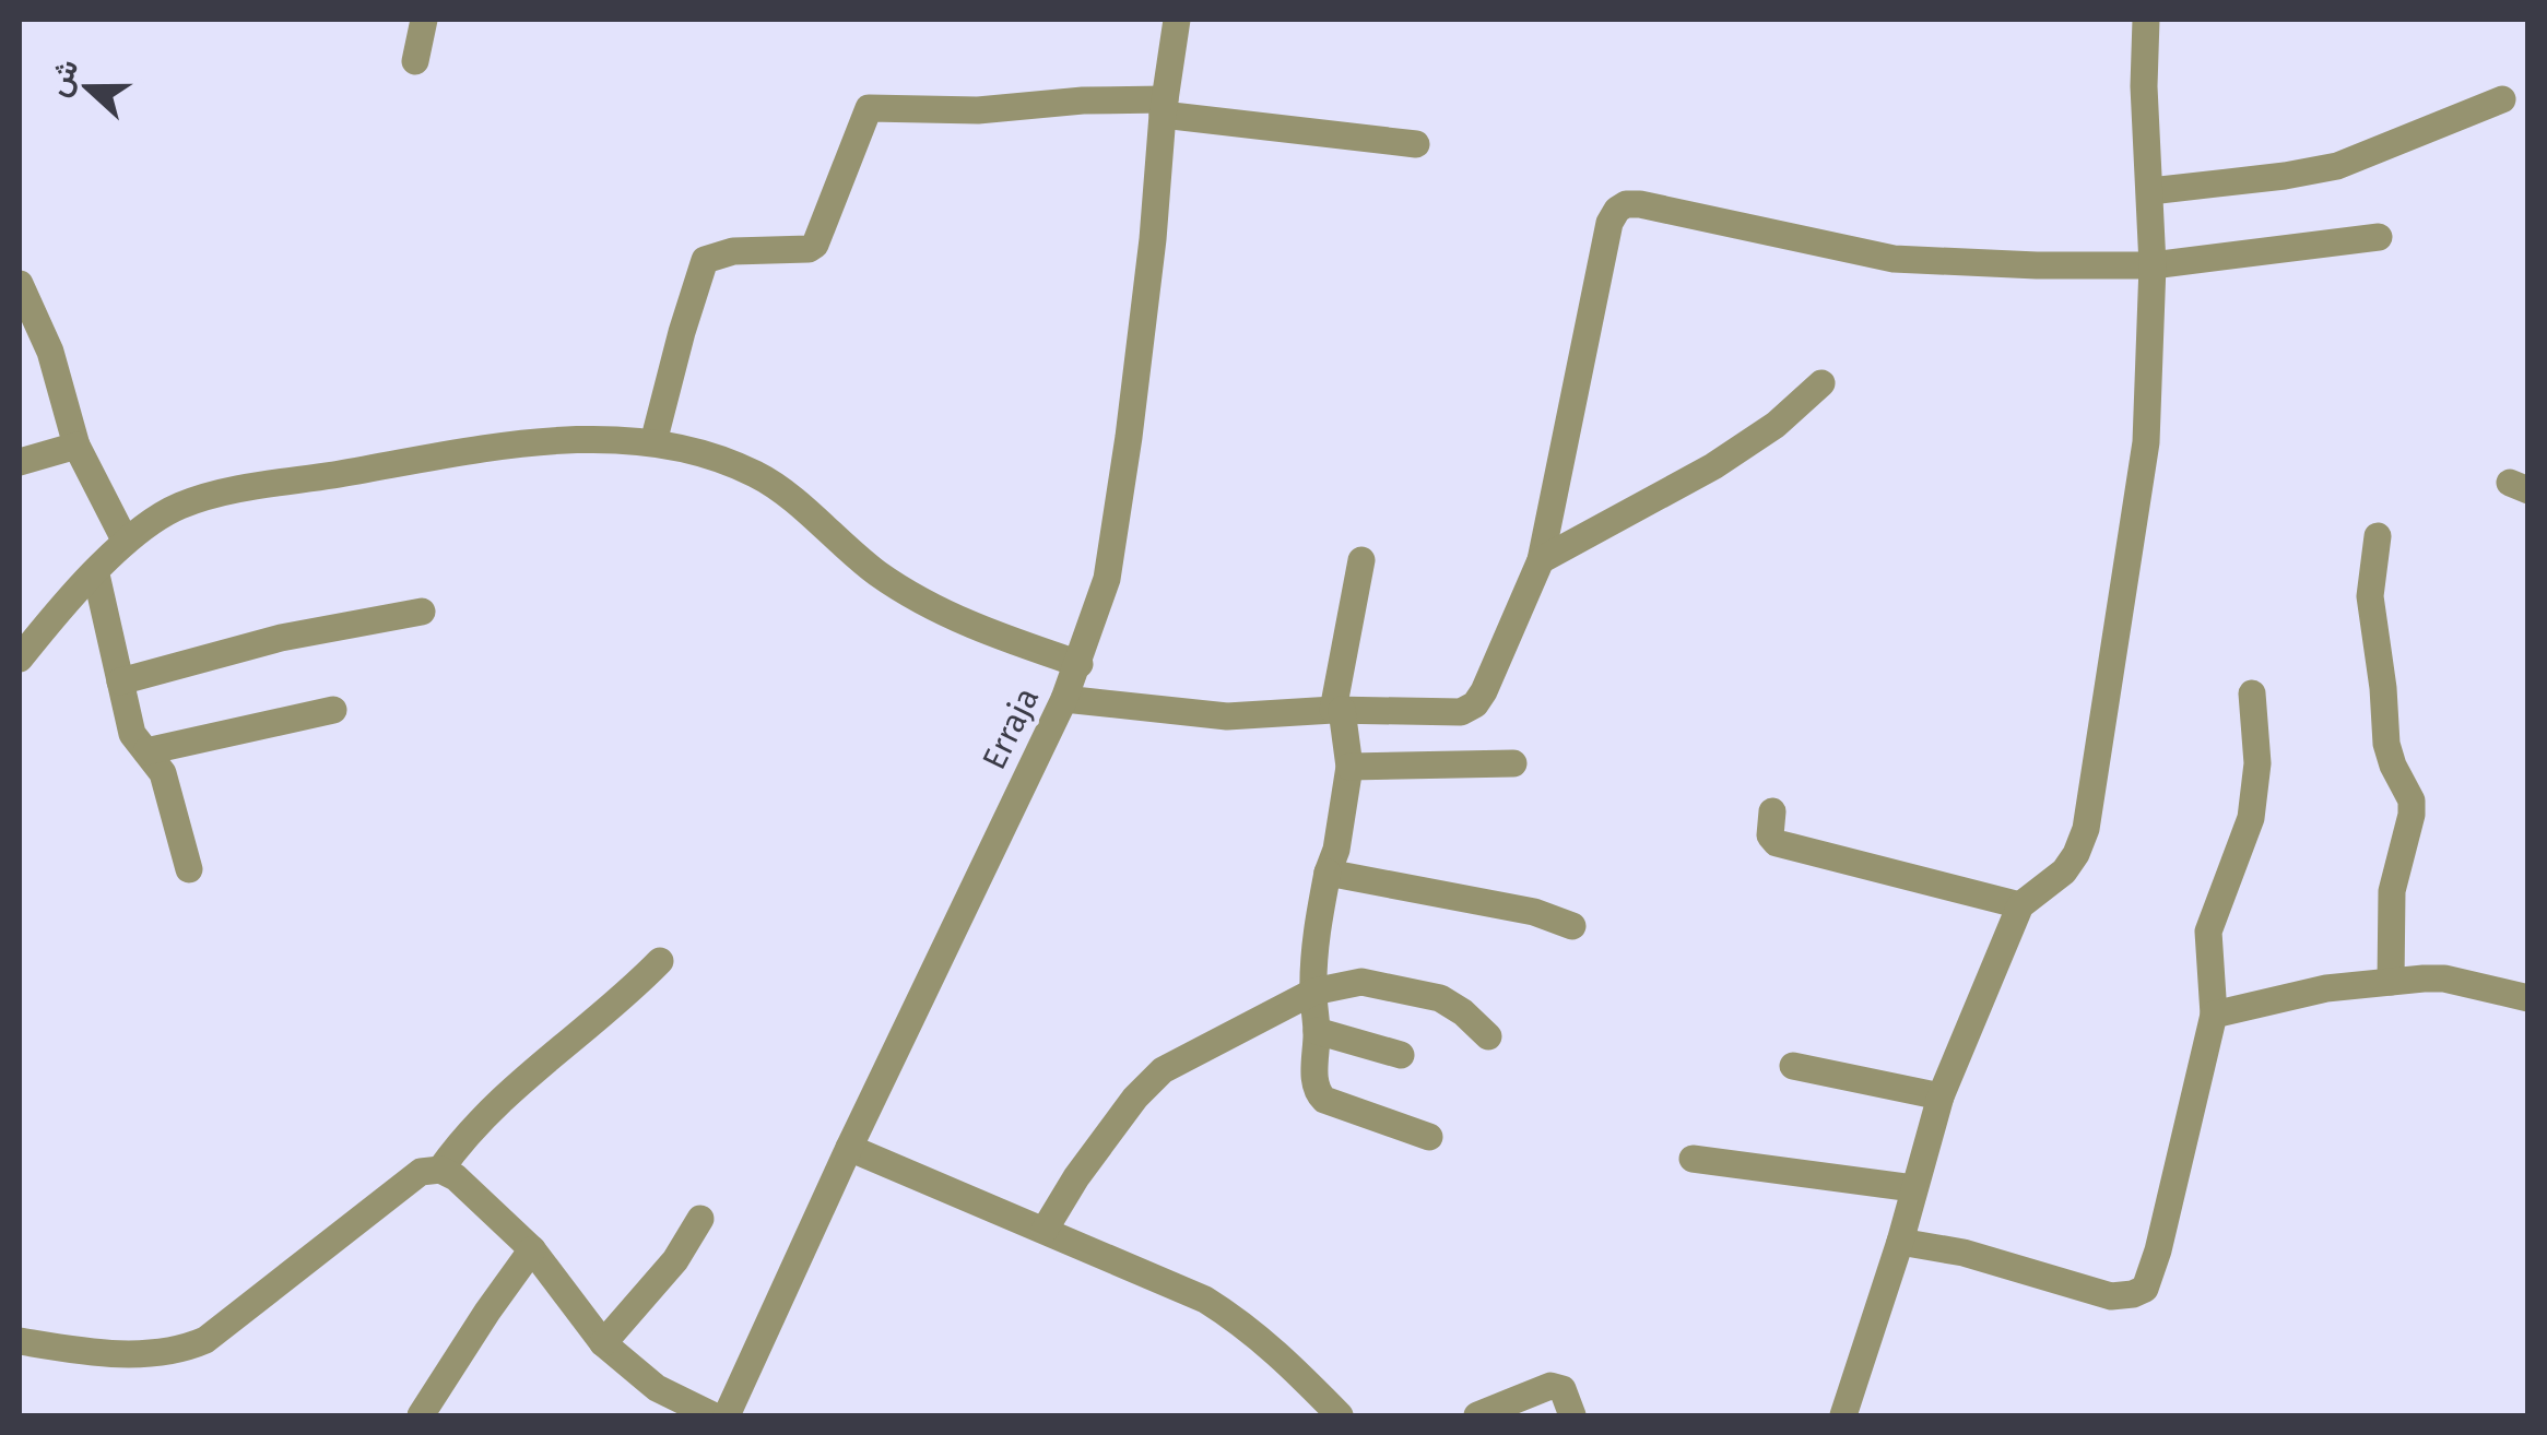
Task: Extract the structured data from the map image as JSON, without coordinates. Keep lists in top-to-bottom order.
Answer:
{
  "streets": {
    "street": ["Erraja"]
  },
  "north": "left"
}
